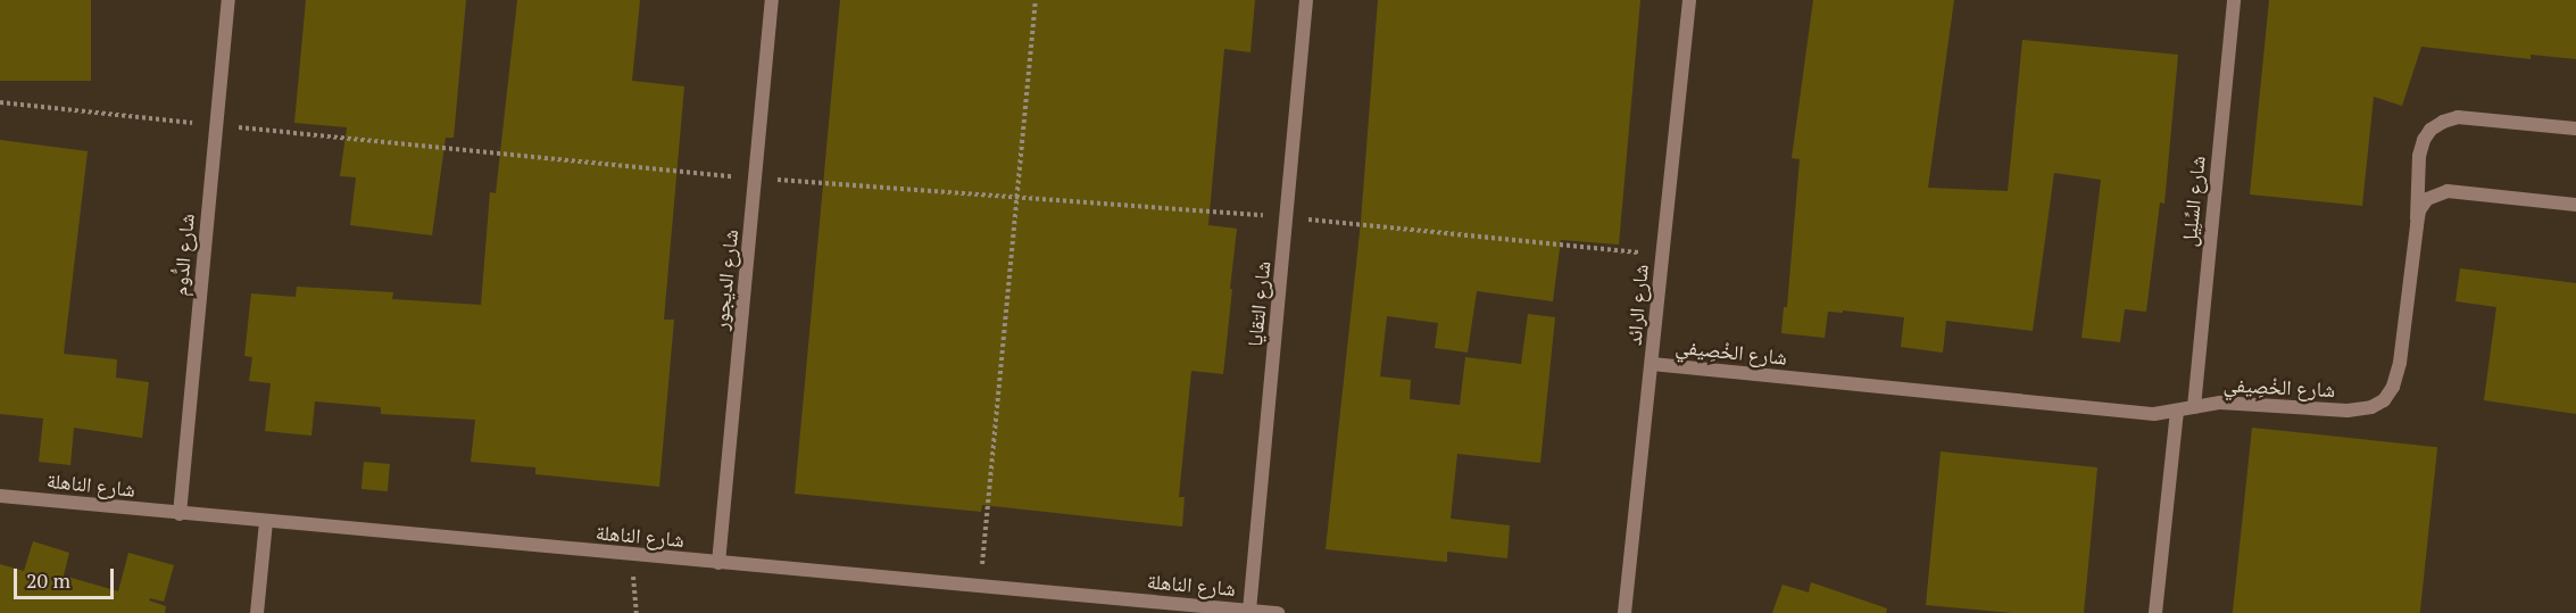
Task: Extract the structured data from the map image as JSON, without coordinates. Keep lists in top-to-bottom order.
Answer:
{
  "streets": {
    "street": [
      "شارع السِّلِيل",
      "شارع الدُّوم",
      "شارع الديجور",
      "شارع التقايا",
      "شارع الرائد",
      "شارع الخْصِيفي",
      "شارع الناهلة"
    ]
  },
  "crossings": [
    ["شارع السِّلِيل", "شارع الخْصِيفي"],
    ["شارع الدُّوم", "شارع الناهلة"],
    ["شارع الديجور", "شارع الناهلة"],
    ["شارع التقايا", "شارع الناهلة"],
    ["شارع الرائد", "شارع الخْصِيفي"]
  ],
  "scale_bar": "20 m"
}
